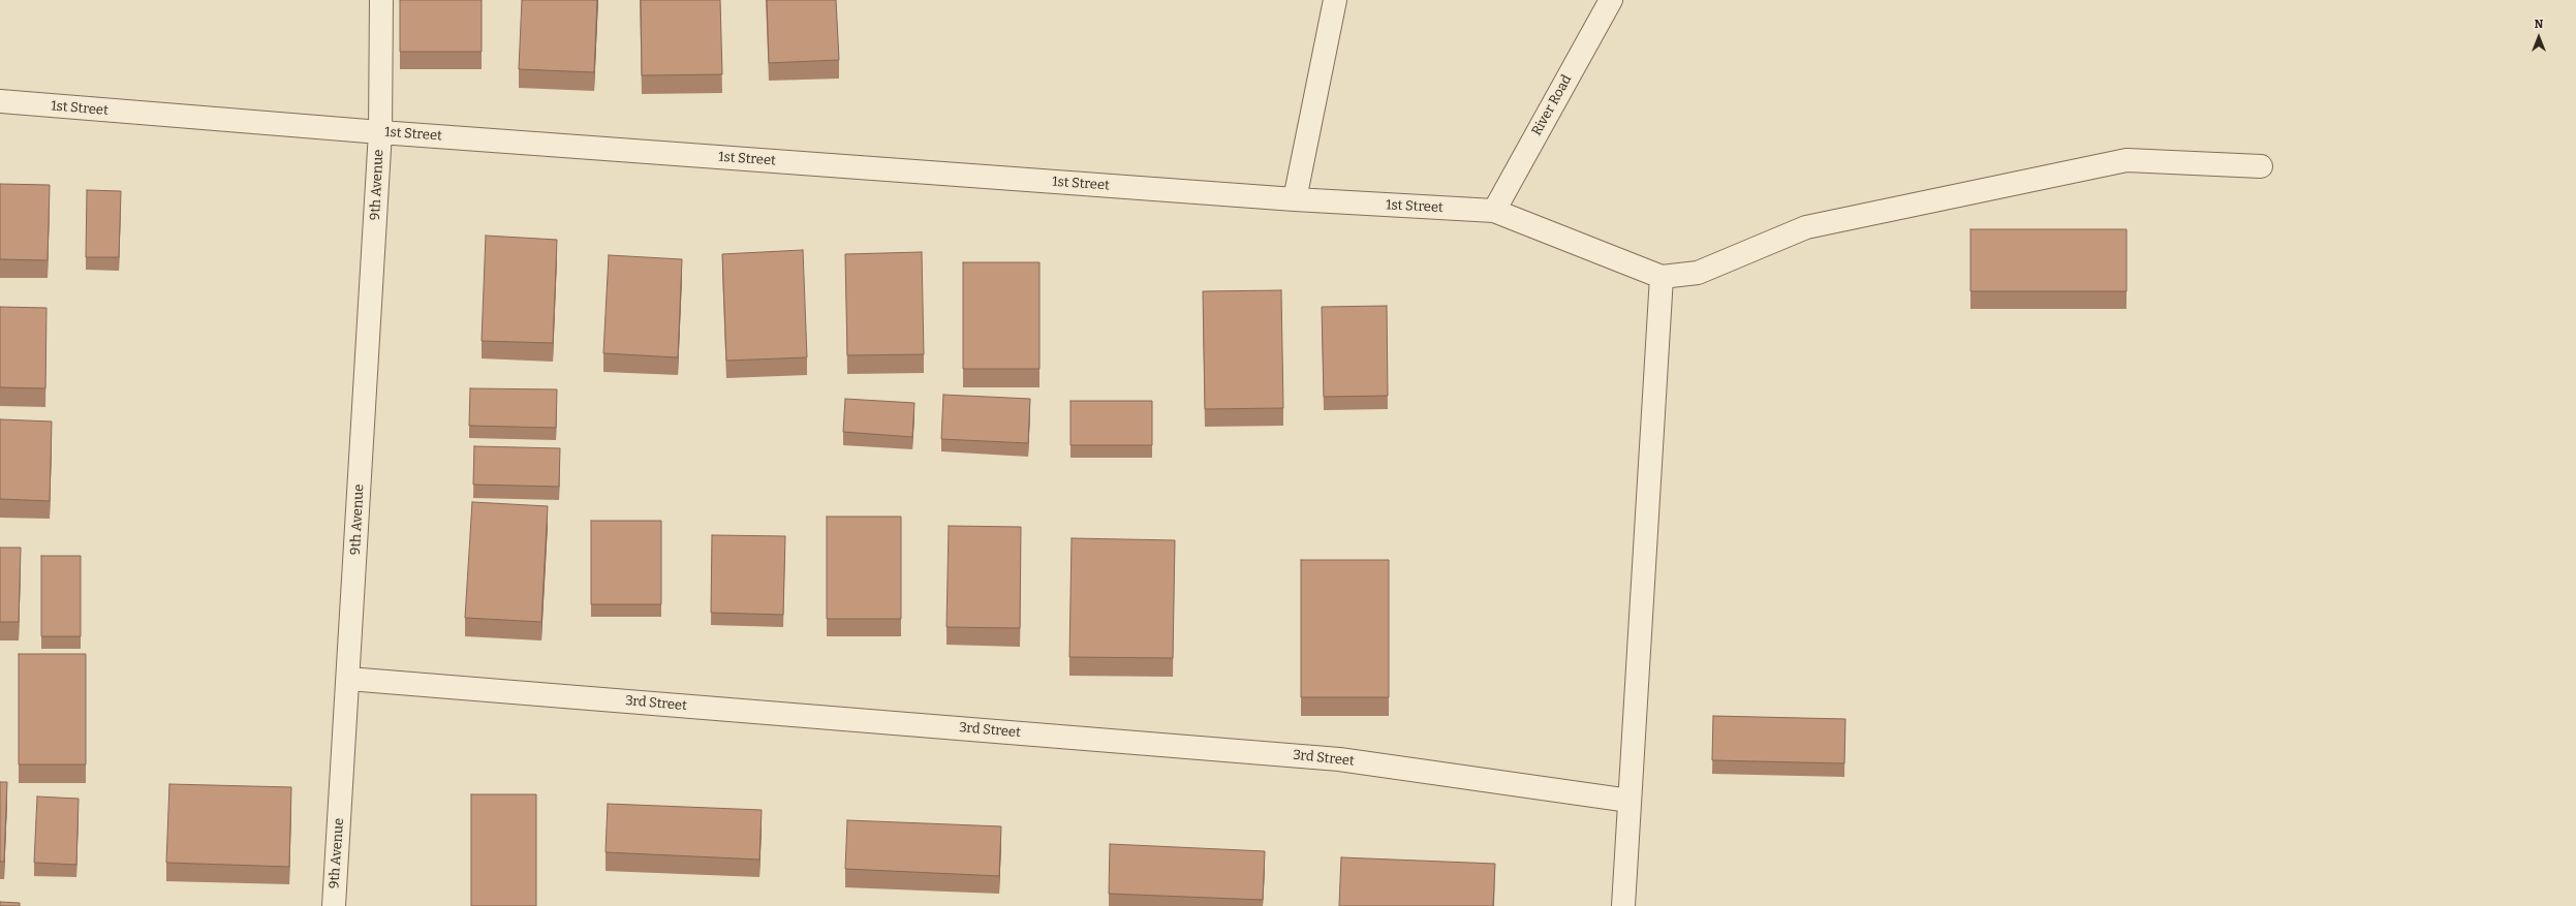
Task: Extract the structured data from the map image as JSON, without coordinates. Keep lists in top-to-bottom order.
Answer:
{
  "streets": {
    "street": [
      "River Road",
      "1st Street",
      "9th Avenue",
      "3rd Street"
    ]
  },
  "crossings": [
    ["River Road", "1st Street"],
    ["1st Street", "9th Avenue"],
    ["9th Avenue", "3rd Street"]
  ],
  "north": "top"
}
